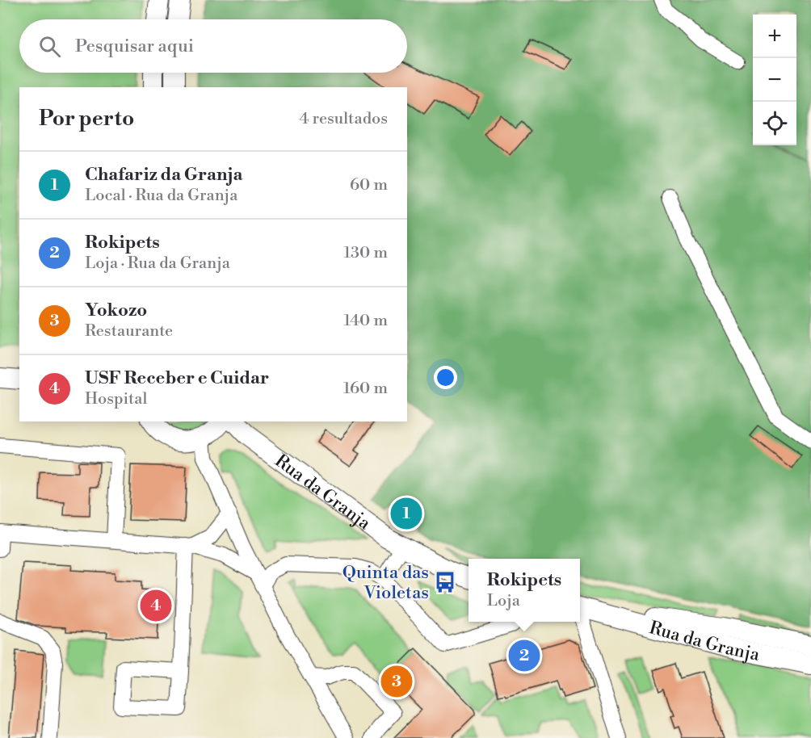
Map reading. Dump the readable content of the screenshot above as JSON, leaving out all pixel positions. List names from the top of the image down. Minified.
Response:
{"streets":{"main road":["Rua da Granja"]},"places":{"bus stop":["Quinta das Violetas"]},"page":{"map_buttons":["+","−"],"search":"Pesquisar aqui","heading":["Por perto","4 resultados"],"list":[{"mark":"1","name":"Chafariz da Granja","note":"Local · Rua da Granja","value":"60 m"},{"mark":"2","name":"Rokipets","note":"Loja · Rua da Granja","value":"130 m"},{"mark":"3","name":"Yokozo","note":"Restaurante","value":"140 m"},{"mark":"4","name":"USF Receber e Cuidar","note":"Hospital","value":"160 m"}],"pins":["1","4","2","3"],"popup":["Rokipets","Loja"]}}
